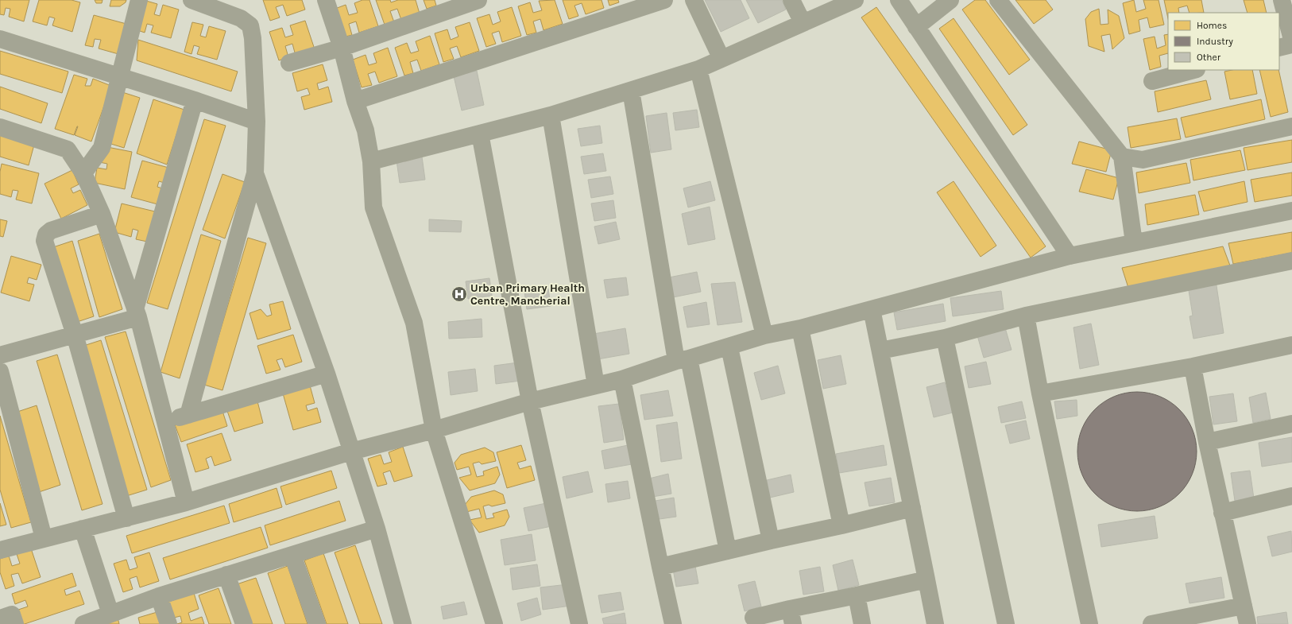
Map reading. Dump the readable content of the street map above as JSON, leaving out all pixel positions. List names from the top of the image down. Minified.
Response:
{"places":{"hospital":["Urban Primary Health Centre, Mancherial"]},"legend":["Homes","Industry","Other"]}
